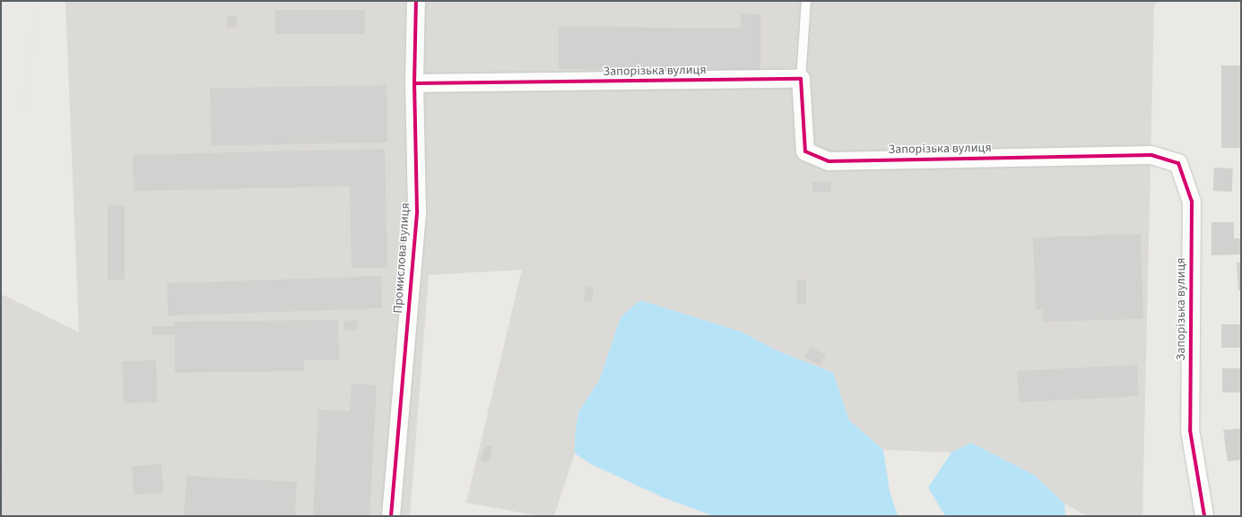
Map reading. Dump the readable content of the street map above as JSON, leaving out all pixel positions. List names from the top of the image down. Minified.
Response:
{"streets":{"street":["Запорізька вулиця","Промислова вулиця"]},"crossings":[["Запорізька вулиця","Промислова вулиця"]]}
